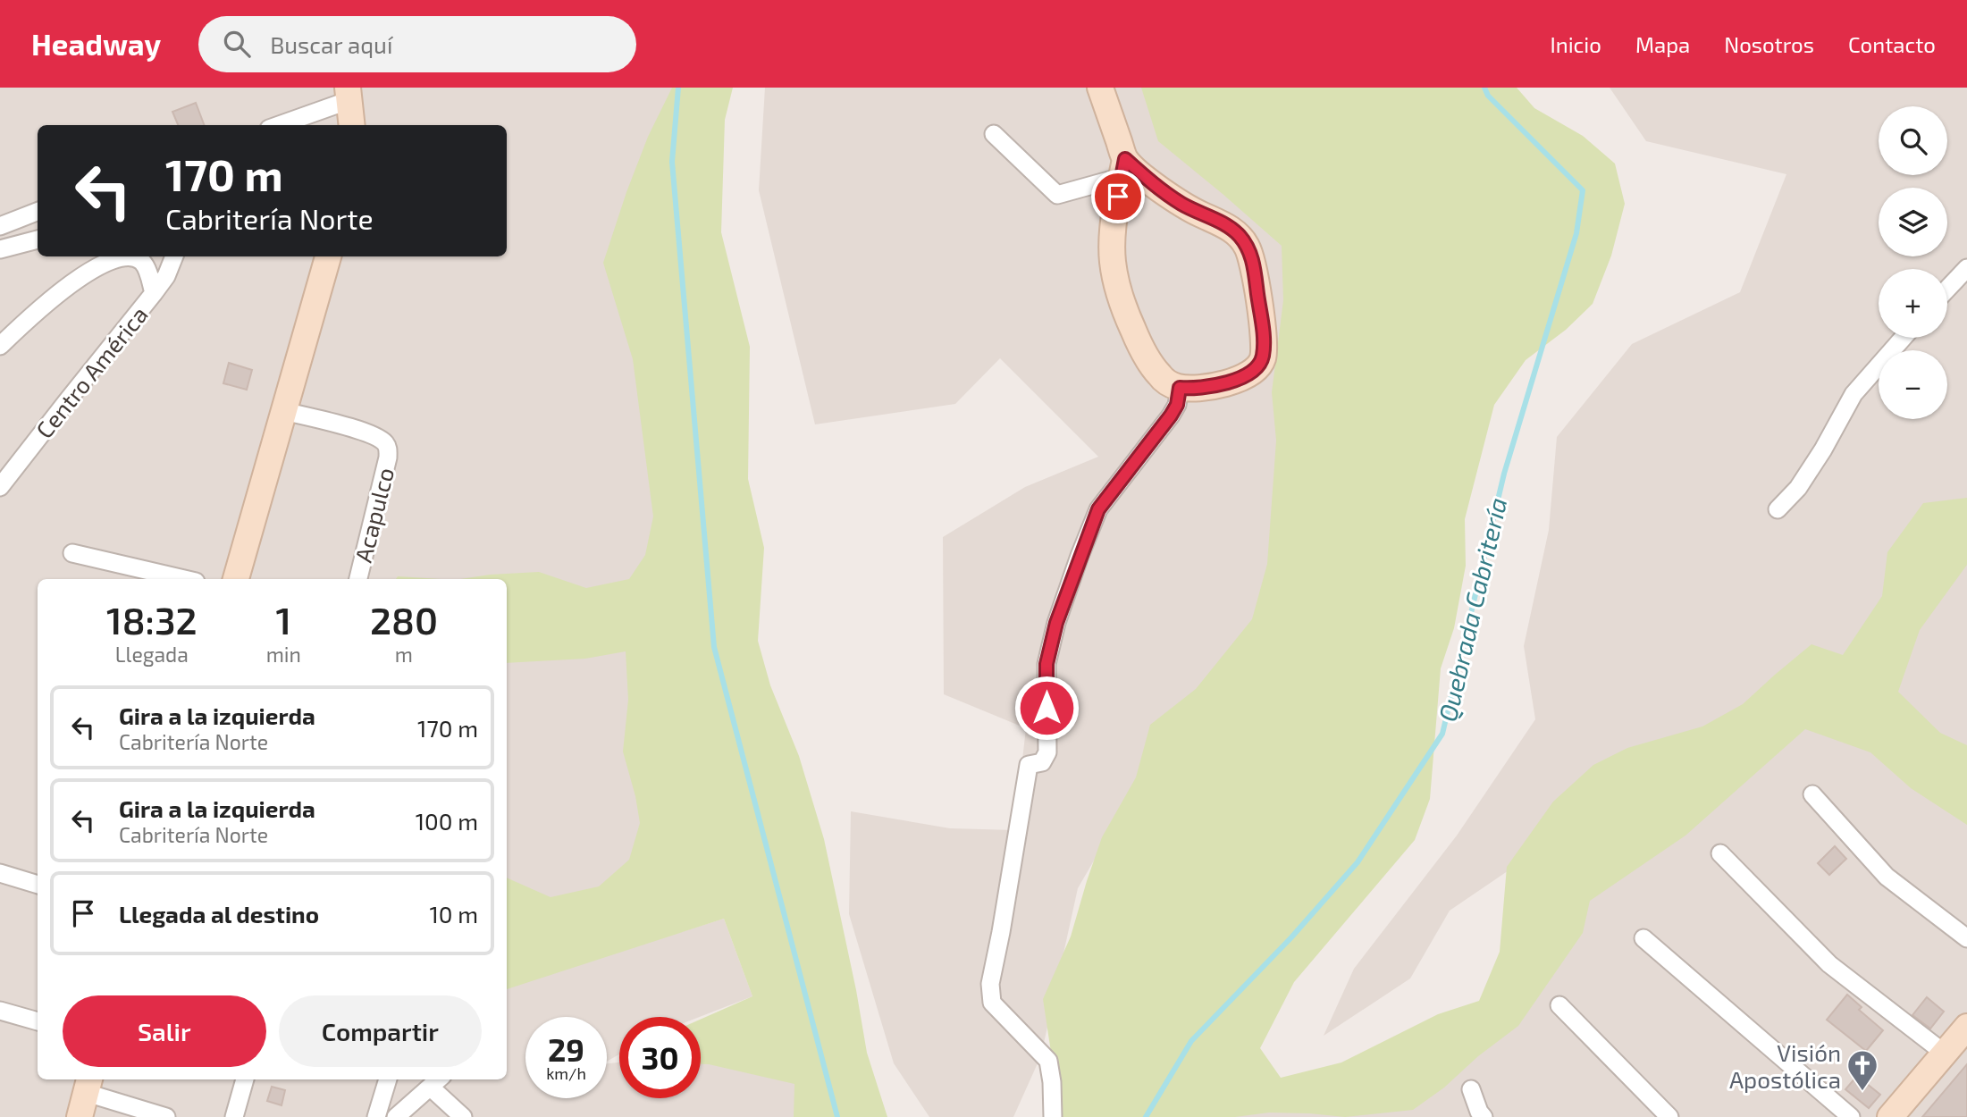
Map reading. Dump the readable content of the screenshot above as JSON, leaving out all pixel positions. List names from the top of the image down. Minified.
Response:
{"streets":{"street":["Centro América","Acapulco"]},"water":["Quebrada Cabritería"],"places":{"church":["Visión Apostólica"]},"page":{"header":"Headway","search":"Buscar aquí","nav":["Inicio","Mapa","Nosotros","Contacto"],"map_buttons":["+","−"],"turn":["170 m","Cabritería Norte"],"eta":["18:32","Llegada","1","min","280","m"],"list":[{"name":"Gira a la izquierda","note":"Cabritería Norte","value":"170 m"},{"name":"Gira a la izquierda","note":"Cabritería Norte","value":"100 m"},{"name":"Llegada al destino","value":"10 m"}],"buttons":["Salir","Compartir"],"speed":"29 km/h","limit":"30"}}
